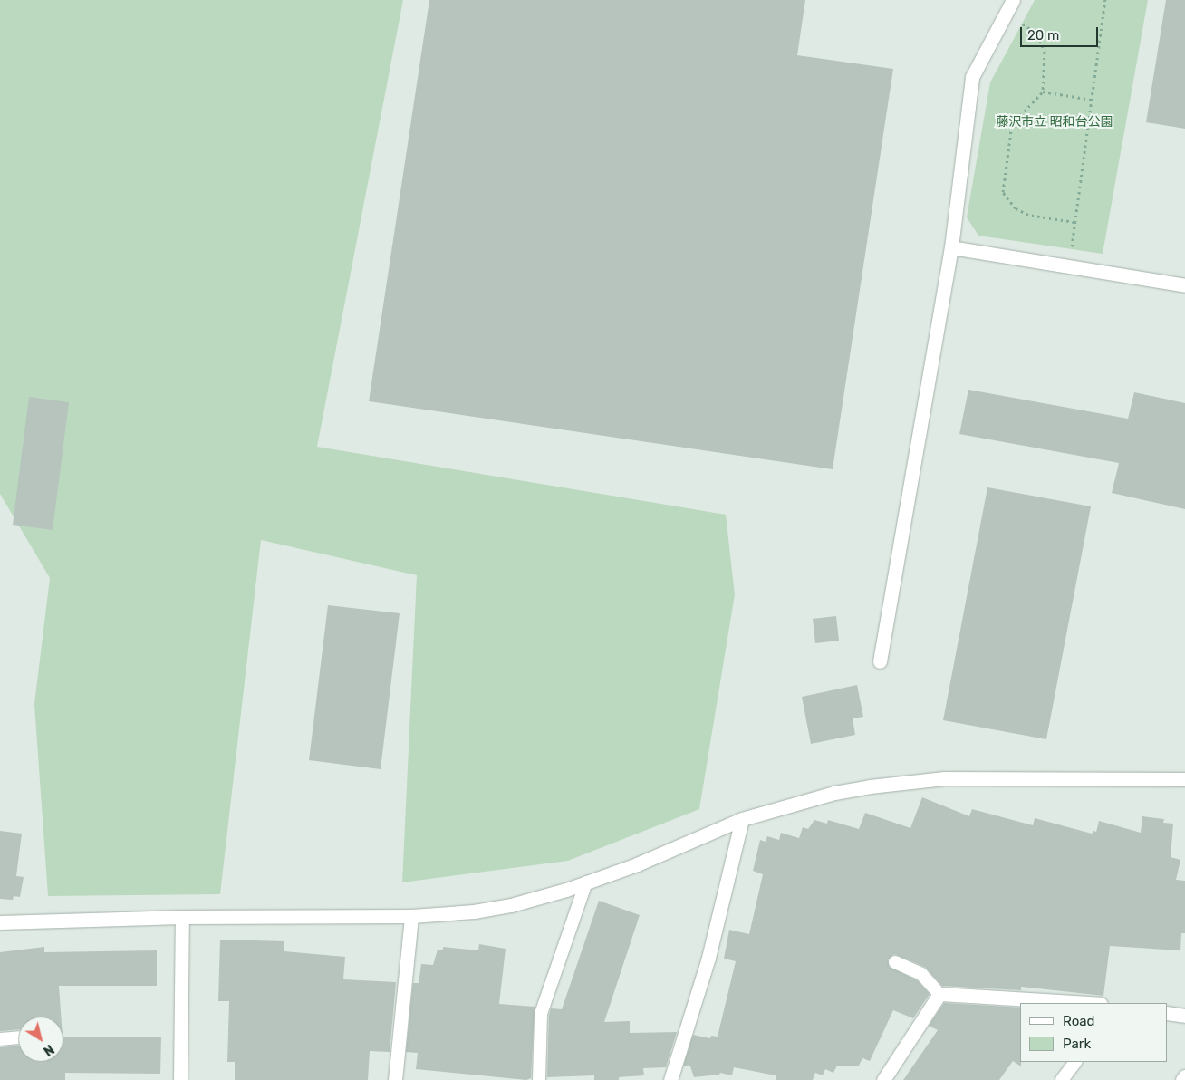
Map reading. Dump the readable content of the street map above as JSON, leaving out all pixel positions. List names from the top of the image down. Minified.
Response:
{"parks":["藤沢市立 昭和台公園"],"legend":["Road","Park"],"scale_bar":"20 m","north":"bottom right"}
